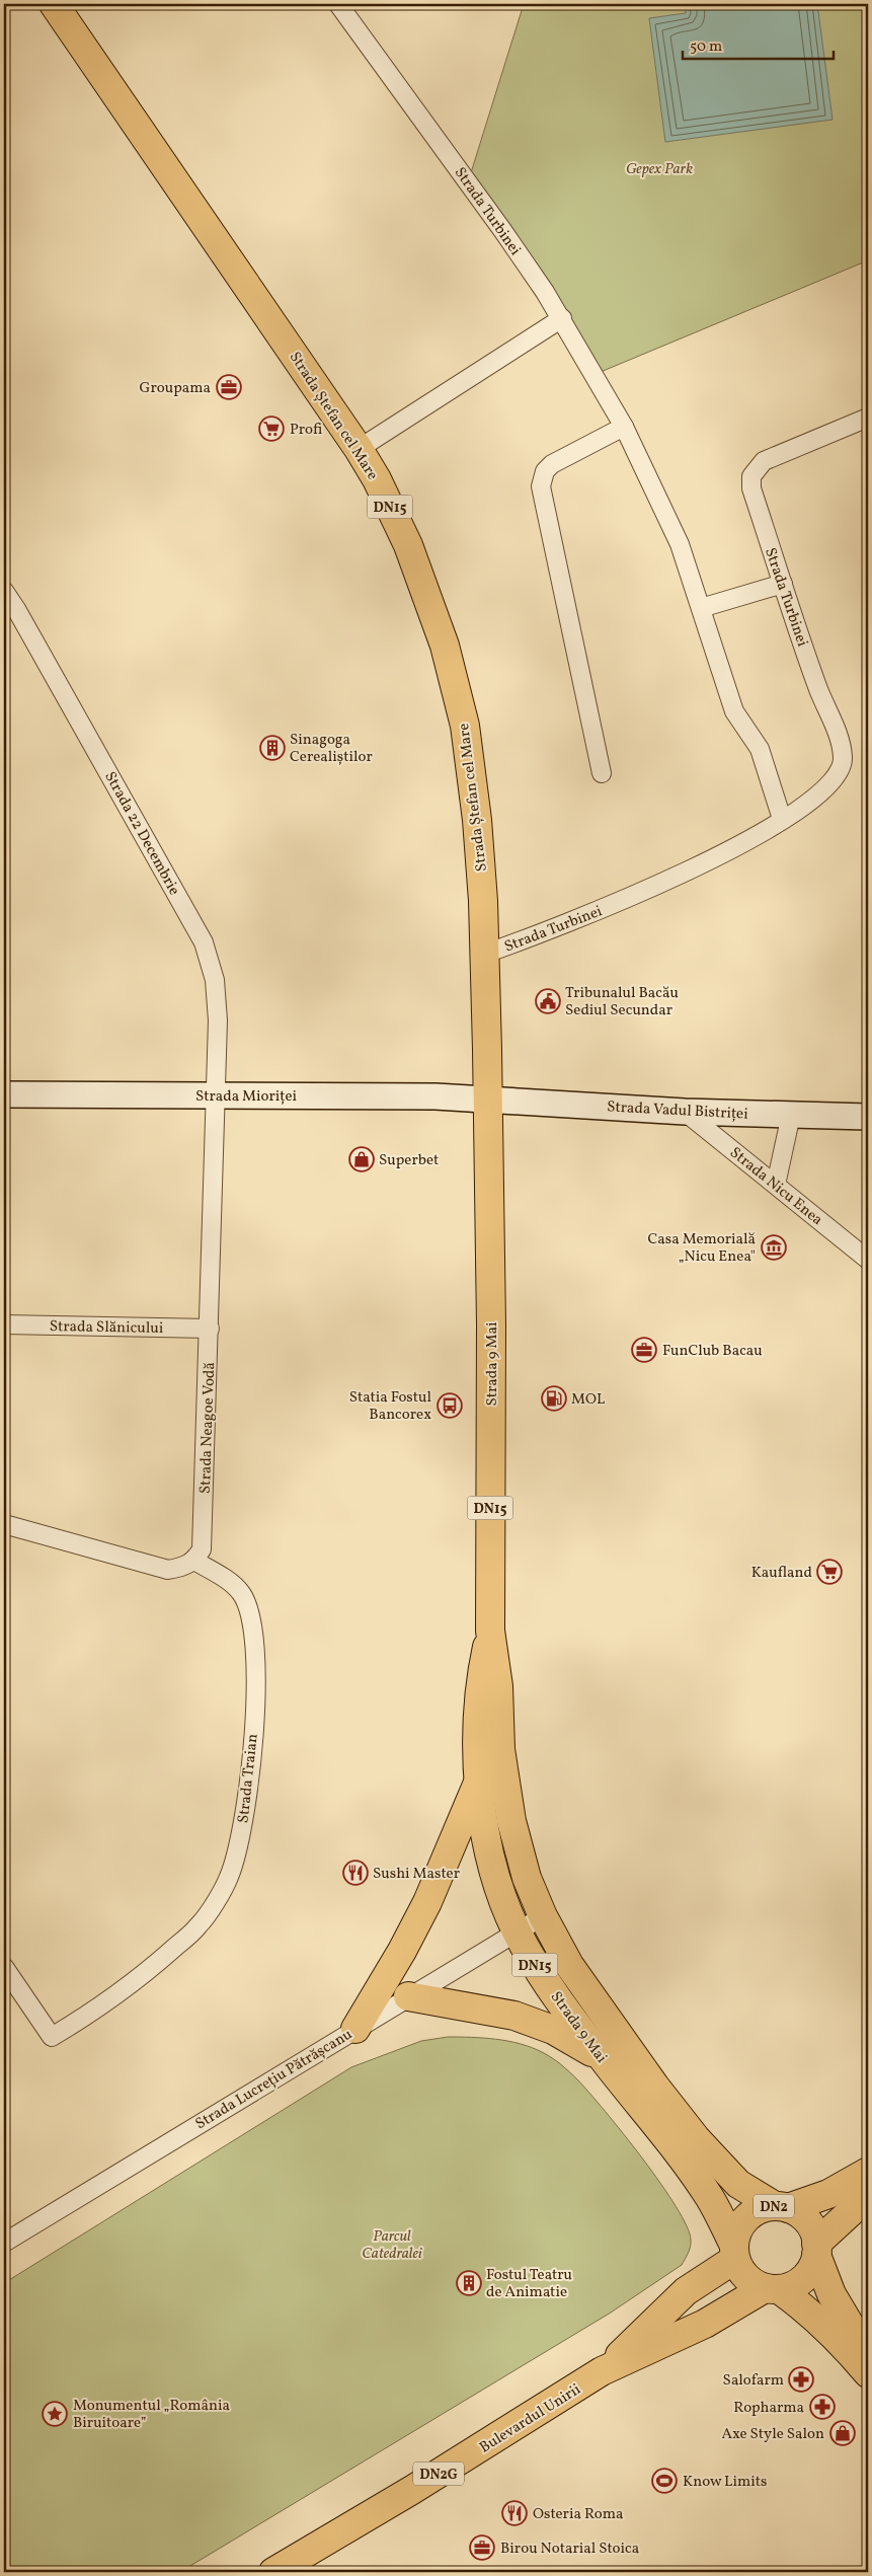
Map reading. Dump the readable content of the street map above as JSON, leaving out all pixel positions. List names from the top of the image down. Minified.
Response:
{"streets":{"main road":["Strada Ștefan cel Mare","DN15","Strada Mioriței","Strada Vadul Bistriței","Strada 9 Mai","DN2","Bulevardul Unirii","DN2G"],"street":["Strada Turbinei","Strada 22 Decembrie","Strada Nicu Enea","Strada Slănicului","Strada Neagoe Vodă","Strada Traian","Strada Lucrețiu Pătrășcanu"]},"crossings":[["Strada Turbinei","Strada Ștefan cel Mare"],["Strada Ștefan cel Mare","Strada Mioriței"],["Strada Ștefan cel Mare","Strada Vadul Bistriței"],["Strada Ștefan cel Mare","Strada 9 Mai"],["Strada 22 Decembrie","Strada Mioriței"],["Strada 22 Decembrie","Strada Neagoe Vodă"],["Strada Mioriței","Strada Vadul Bistriței"],["Strada Mioriței","Strada 9 Mai"],["Strada Mioriței","Strada Neagoe Vodă"],["Strada Vadul Bistriței","Strada Nicu Enea"],["Strada Vadul Bistriței","Strada 9 Mai"],["Strada Slănicului","Strada Neagoe Vodă"],["Strada 9 Mai","Strada Lucrețiu Pătrășcanu"],["Strada 9 Mai","DN2"],["Strada 9 Mai","Bulevardul Unirii"],["Strada Neagoe Vodă","Strada Traian"],["DN2","Bulevardul Unirii"]],"parks":["Gepex Park","Parcul Catedralei"],"places":{"office":["Groupama","FunClub Bacau","Birou Notarial Stoica"],"supermarket":["Profi","Kaufland"],"building":["Sinagoga Cerealiștilor","Fostul Teatru de Animatie"],"public building":["Tribunalul Bacău Sediul Secundar"],"shop":["Superbet","Axe Style Salon"],"museum":["Casa Memorială „Nicu Enea\""],"fuel station":["MOL"],"bus stop":["Statia Fostul Bancorex"],"restaurant":["Sushi Master","Osteria Roma"],"pharmacy":["Salofarm","Ropharma"],"place":["Monumentul „România Biruitoare”"],"sports":["Know Limits"]},"scale_bar":"50 m"}
